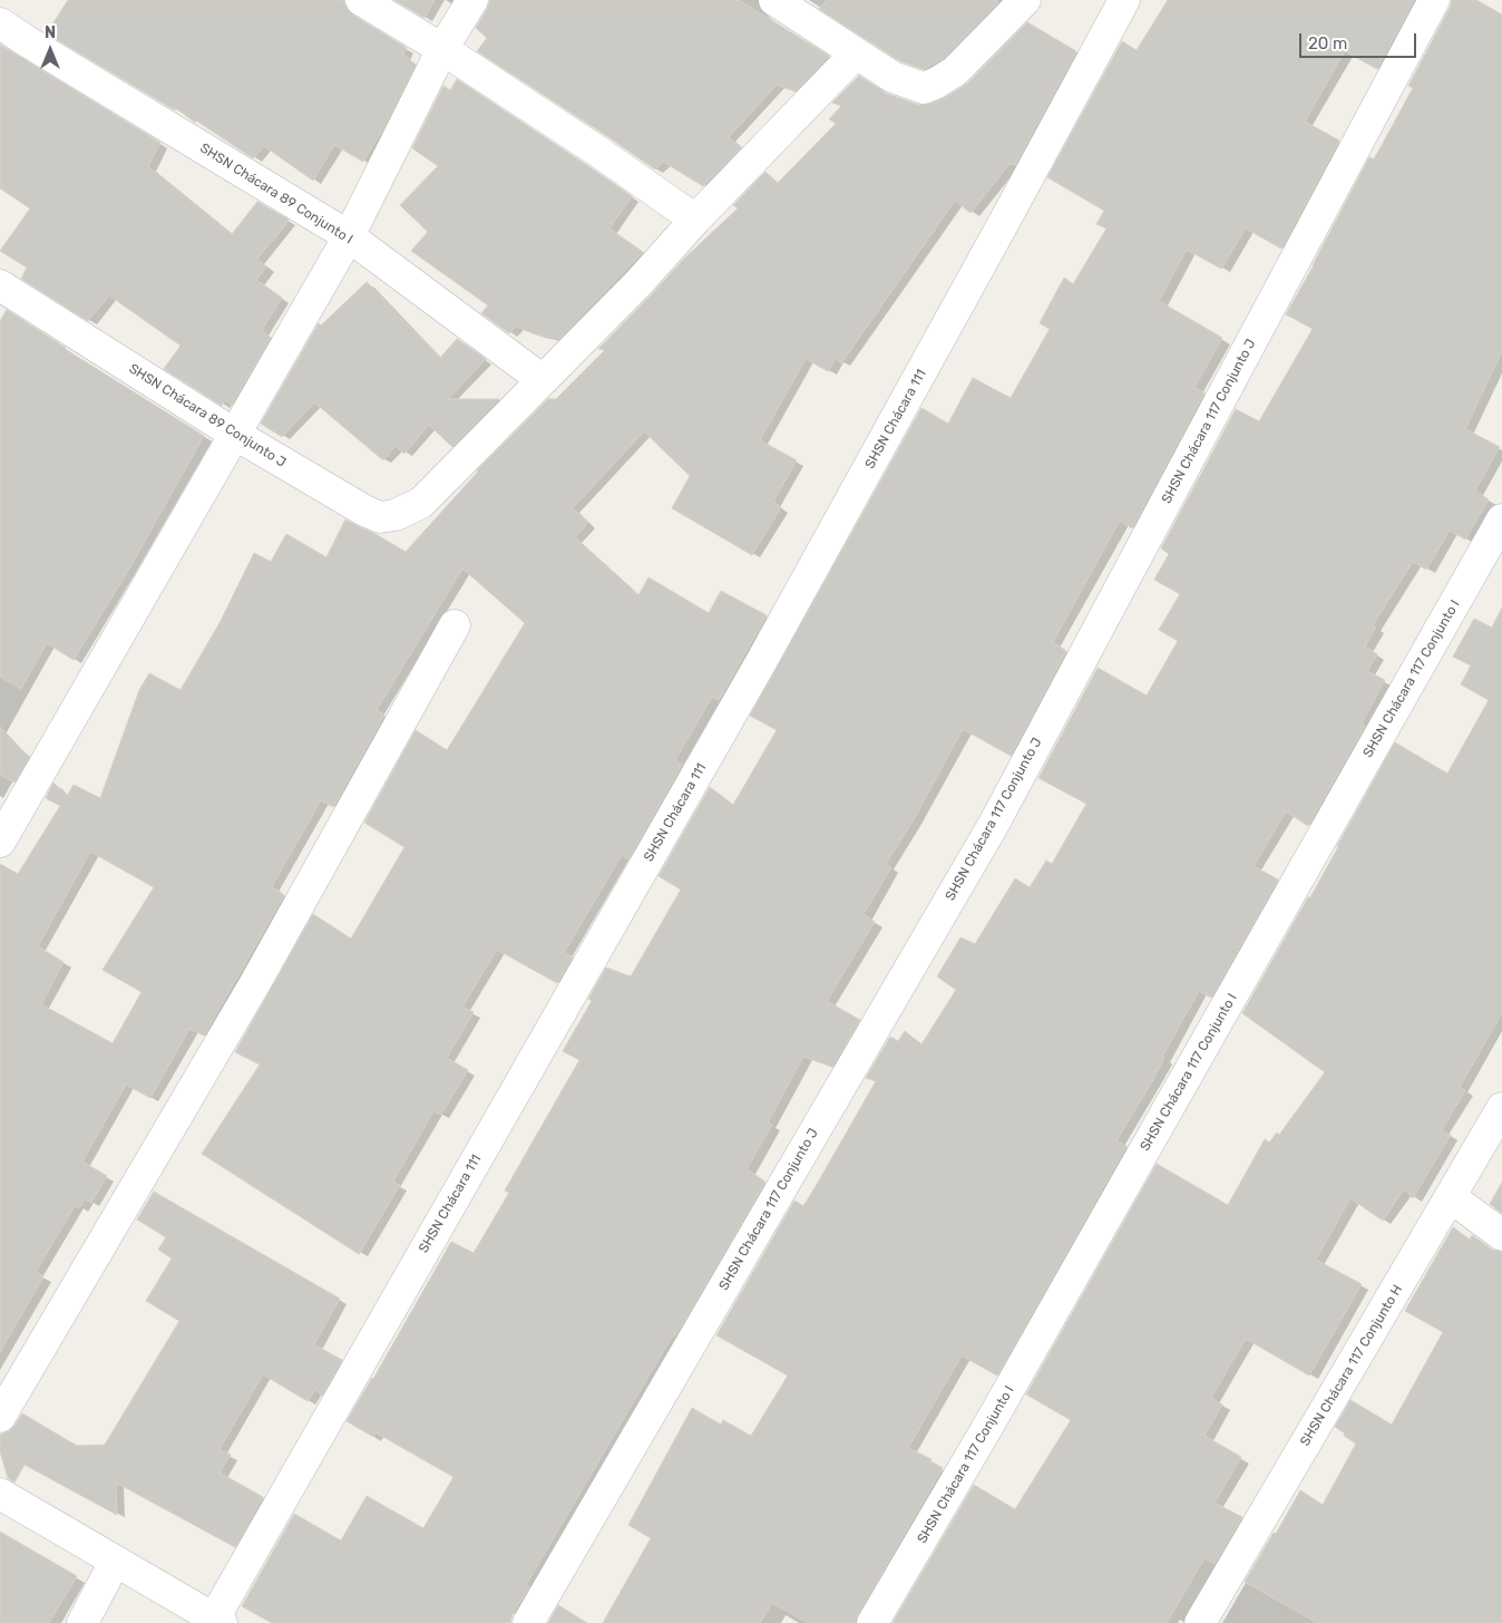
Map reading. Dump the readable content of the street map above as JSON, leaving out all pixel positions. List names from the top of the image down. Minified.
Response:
{"streets":{"street":["SHSN Chácara 89 Conjunto I","SHSN Chácara 89 Conjunto J","SHSN Chácara 111","SHSN Chácara 117 Conjunto J","SHSN Chácara 117 Conjunto I","SHSN Chácara 117 Conjunto H"]},"crossings":[["SHSN Chácara 89 Conjunto I","SHSN Chácara 89 Conjunto J"]],"scale_bar":"20 m","north":"top"}
